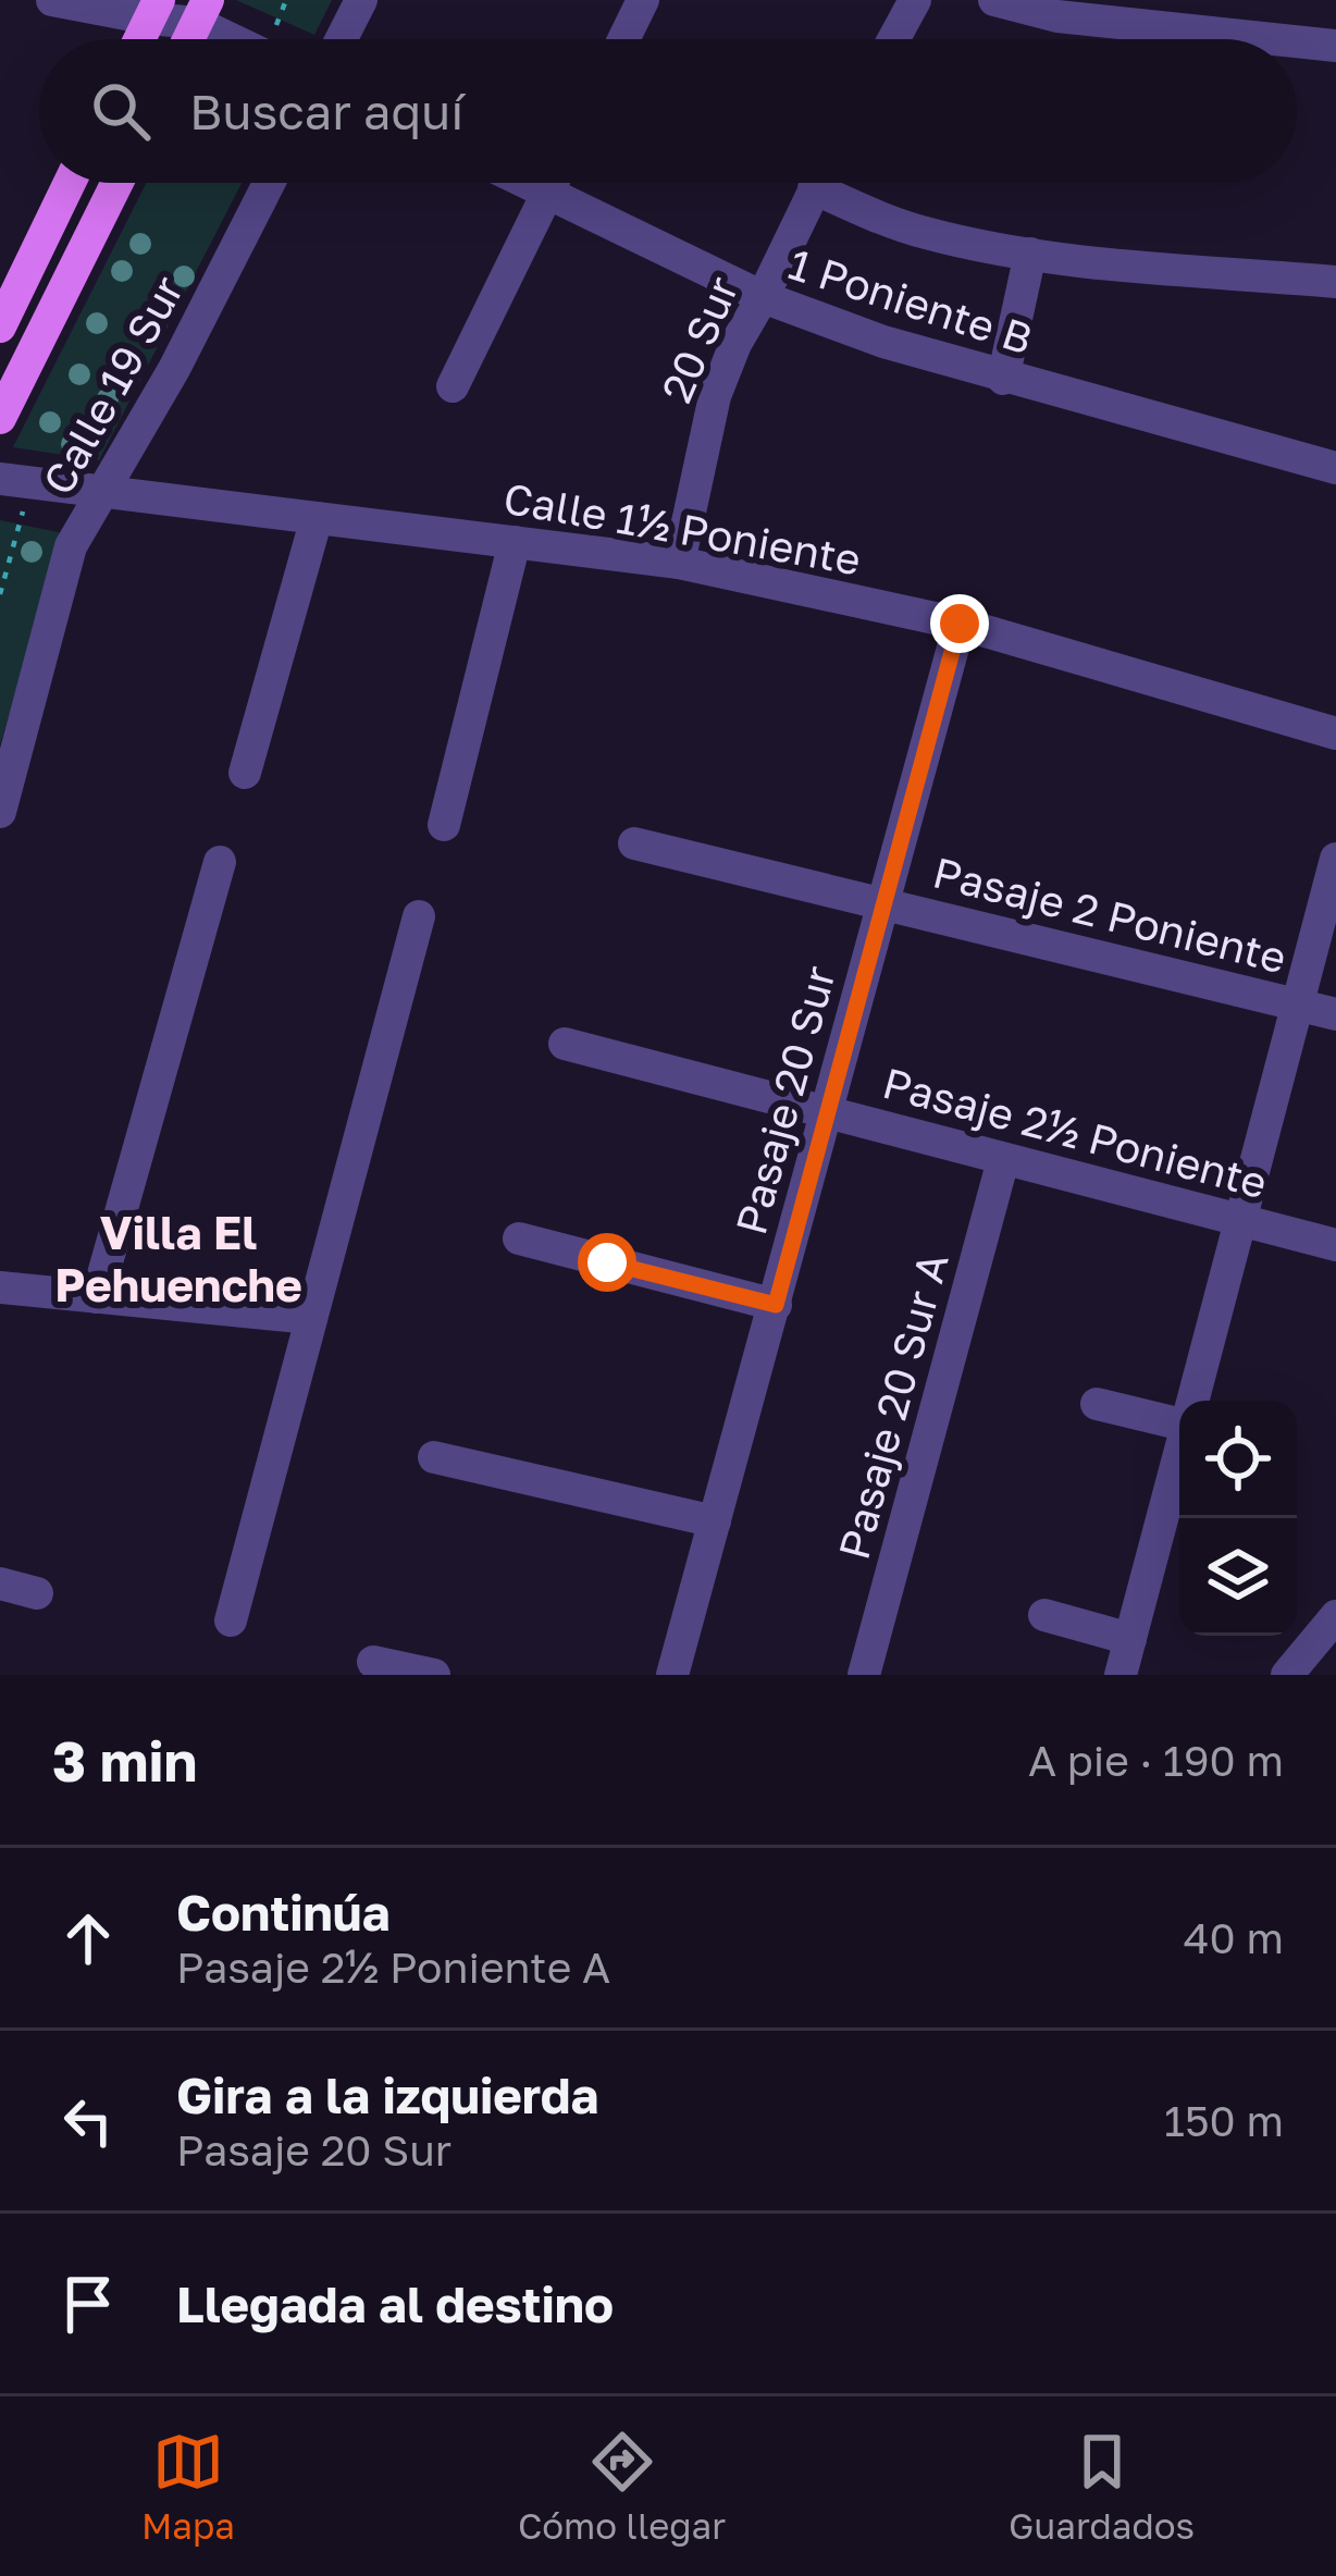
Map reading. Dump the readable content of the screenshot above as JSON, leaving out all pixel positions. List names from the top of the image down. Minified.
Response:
{"streets":{"street":["1 Poniente B","20 Sur","Calle 19 Sur","Calle 1½ Poniente","Pasaje 2 Poniente","Pasaje 20 Sur","Pasaje 2½ Poniente","Pasaje 20 Sur A"]},"crossings":[["1 Poniente B","20 Sur"],["20 Sur","Calle 1½ Poniente"],["Calle 19 Sur","Calle 1½ Poniente"],["Calle 1½ Poniente","Pasaje 20 Sur"],["Pasaje 2 Poniente","Pasaje 20 Sur"],["Pasaje 20 Sur","Pasaje 2½ Poniente"],["Pasaje 2½ Poniente","Pasaje 20 Sur A"]],"districts":["Villa El Pehuenche"],"page":{"search":"Buscar aquí","heading":["3 min","A pie · 190 m"],"list":[["Continúa","Pasaje 2½ Poniente A","40 m"],["Gira a la izquierda","Pasaje 20 Sur","150 m"],"Llegada al destino"],"nav":["Mapa","Cómo llegar","Guardados"]}}
